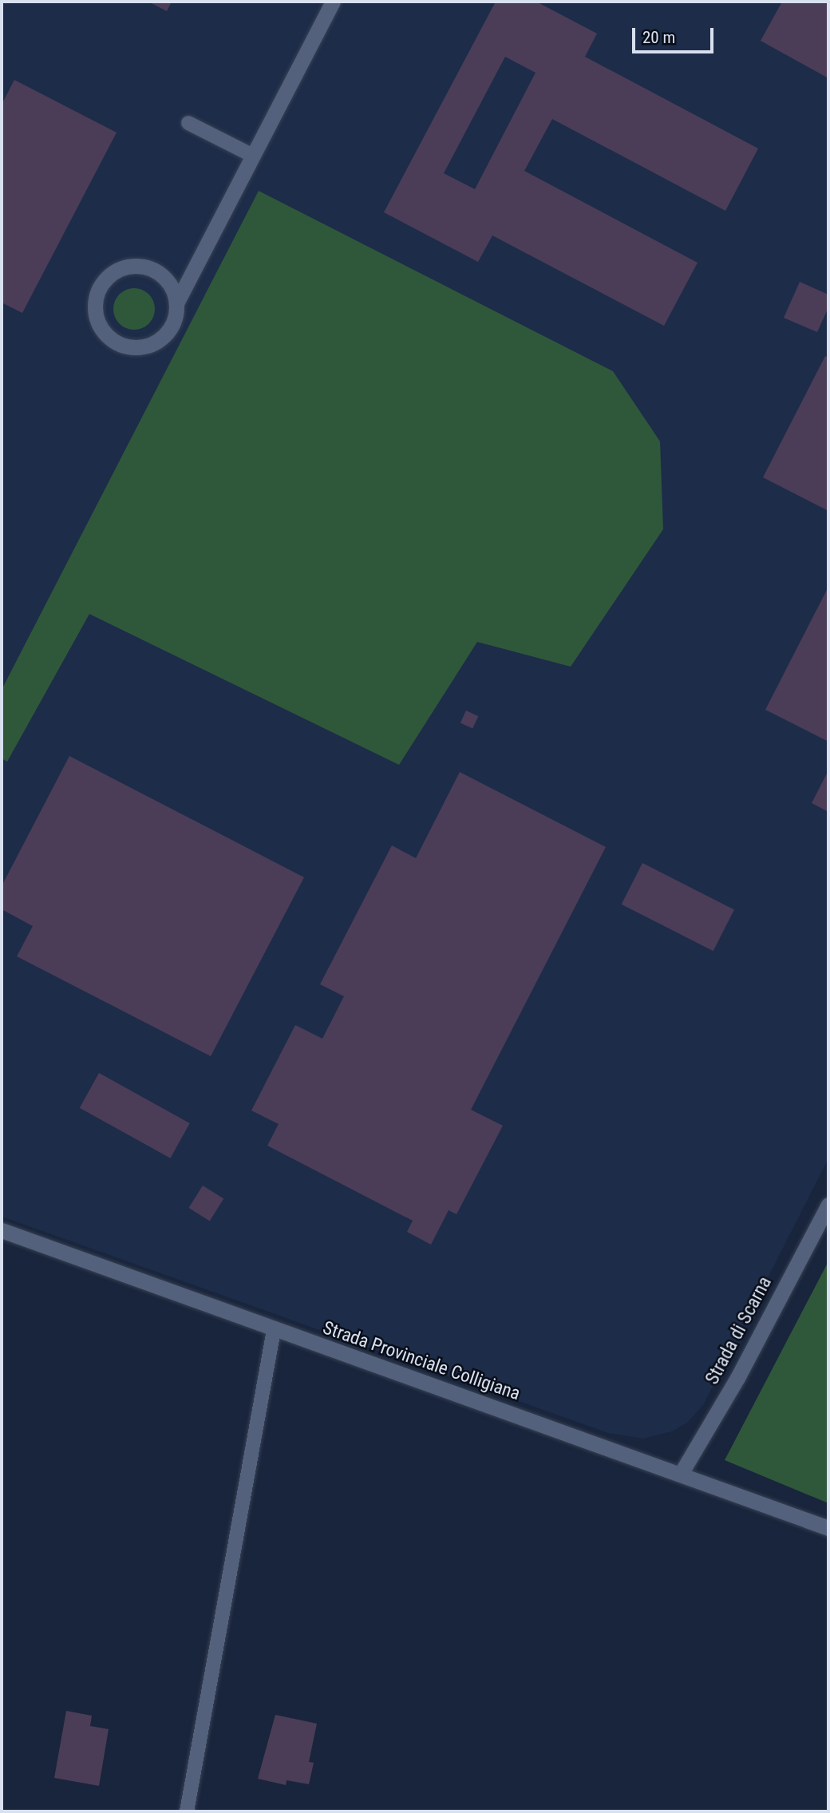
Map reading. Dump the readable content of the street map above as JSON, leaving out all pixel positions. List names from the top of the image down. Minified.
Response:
{"streets":{"street":["Strada di Scarna","Strada Provinciale Colligiana"]},"crossings":[["Strada di Scarna","Strada Provinciale Colligiana"]],"scale_bar":"20 m"}
